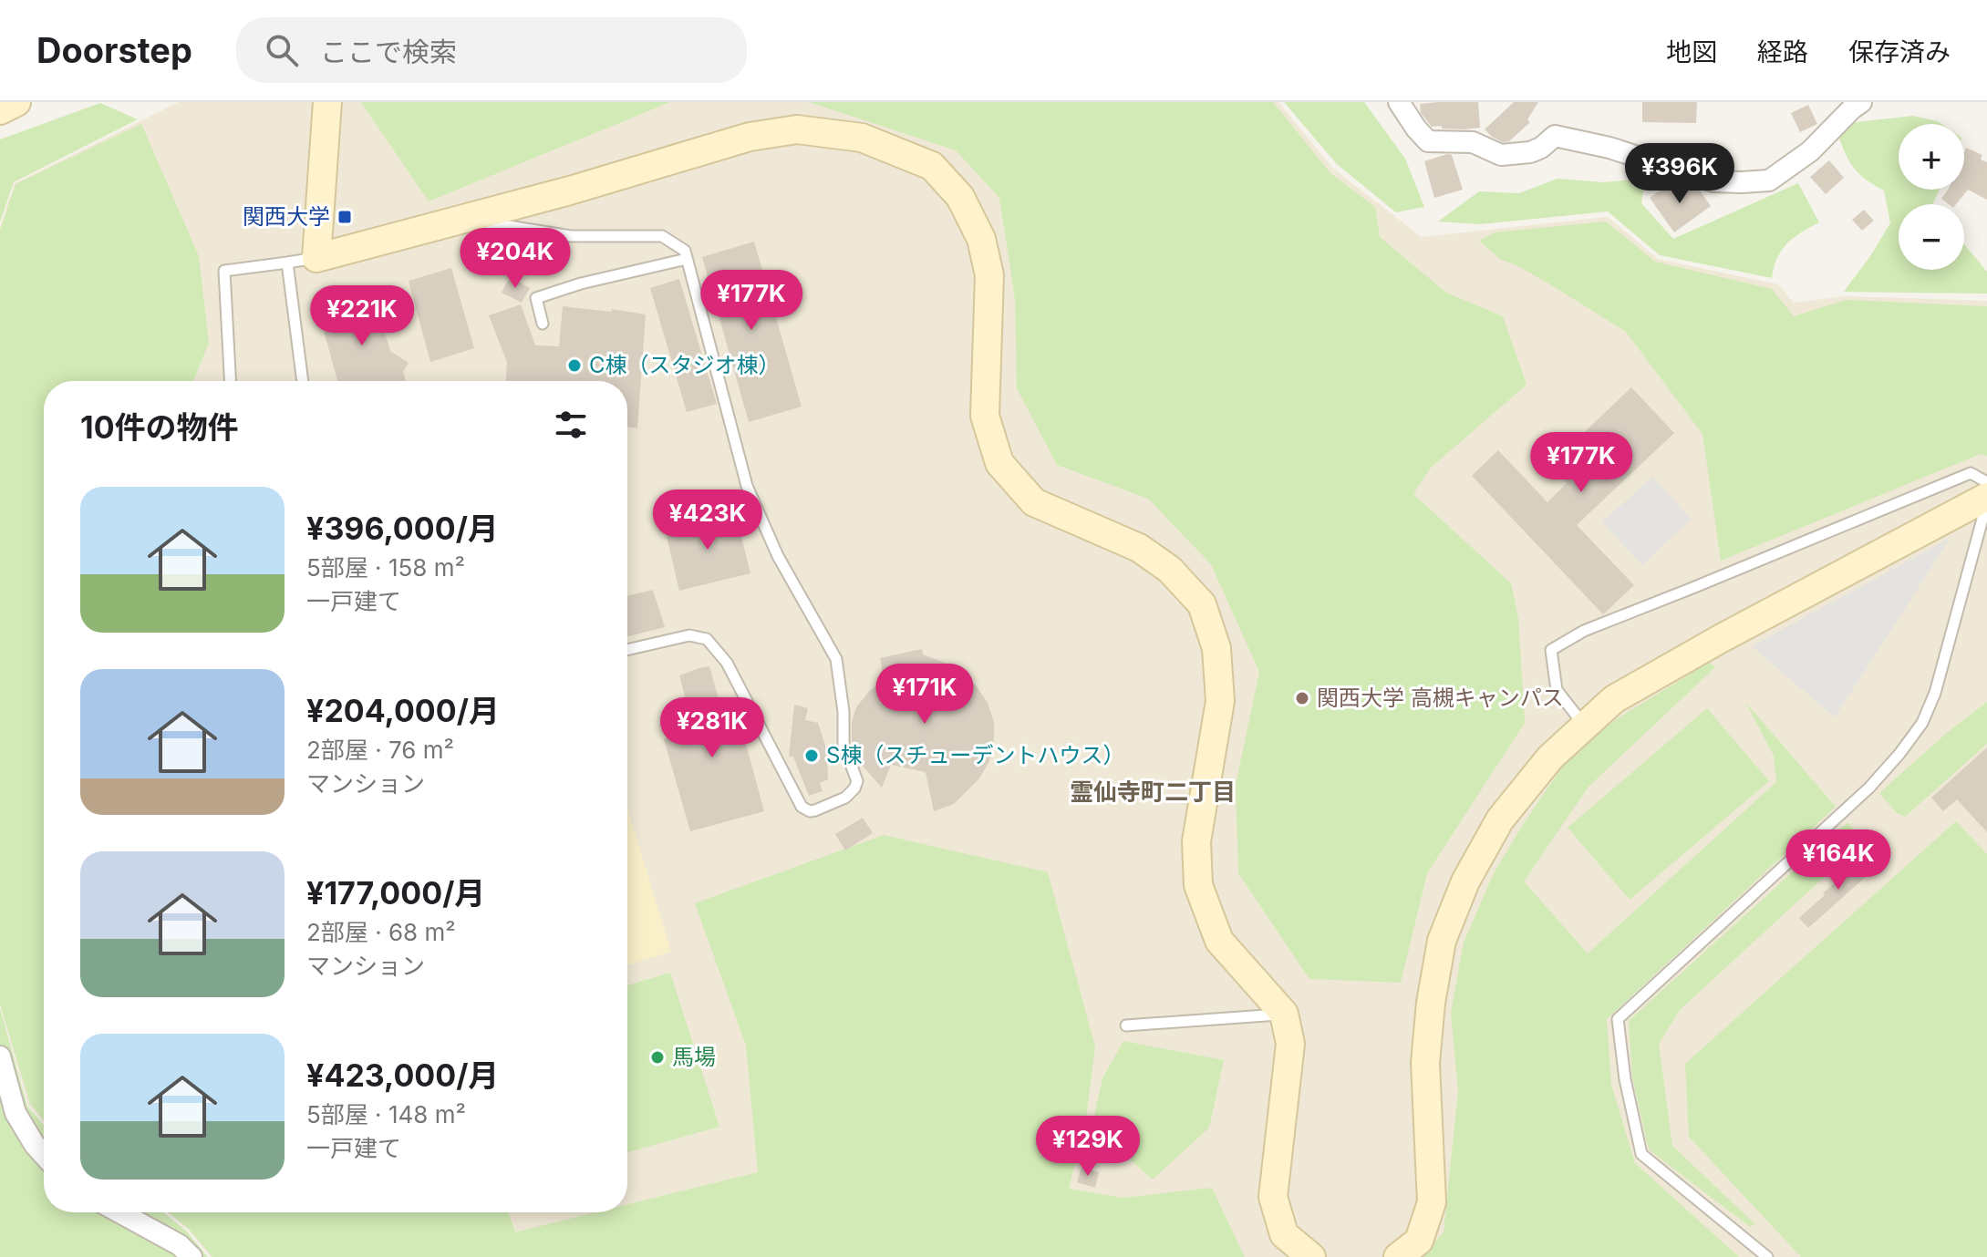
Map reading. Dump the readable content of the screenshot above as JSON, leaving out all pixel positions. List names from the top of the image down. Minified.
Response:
{"districts":["霊仙寺町二丁目"],"places":{"transit":["関西大学"],"other":["C棟（スタジオ棟）","関西大学 高槻キャンパス","S棟（スチューデントハウス）","馬場"]},"page":{"header":"Doorstep","search":"ここで検索","nav":["地図","経路","保存済み"],"map_buttons":["+","−"],"price":["¥396K","¥204K","¥177K","¥221K","¥177K","¥423K","¥171K","¥281K","¥164K","¥129K"],"heading":"10件の物件","list":[{"name":"¥396,000/月","note":"5部屋 · 158 m² · 一戸建て"},{"name":"¥204,000/月","note":"2部屋 · 76 m² · マンション"},{"name":"¥177,000/月","note":"2部屋 · 68 m² · マンション"},{"name":"¥423,000/月","note":"5部屋 · 148 m² · 一戸建て"}]}}
